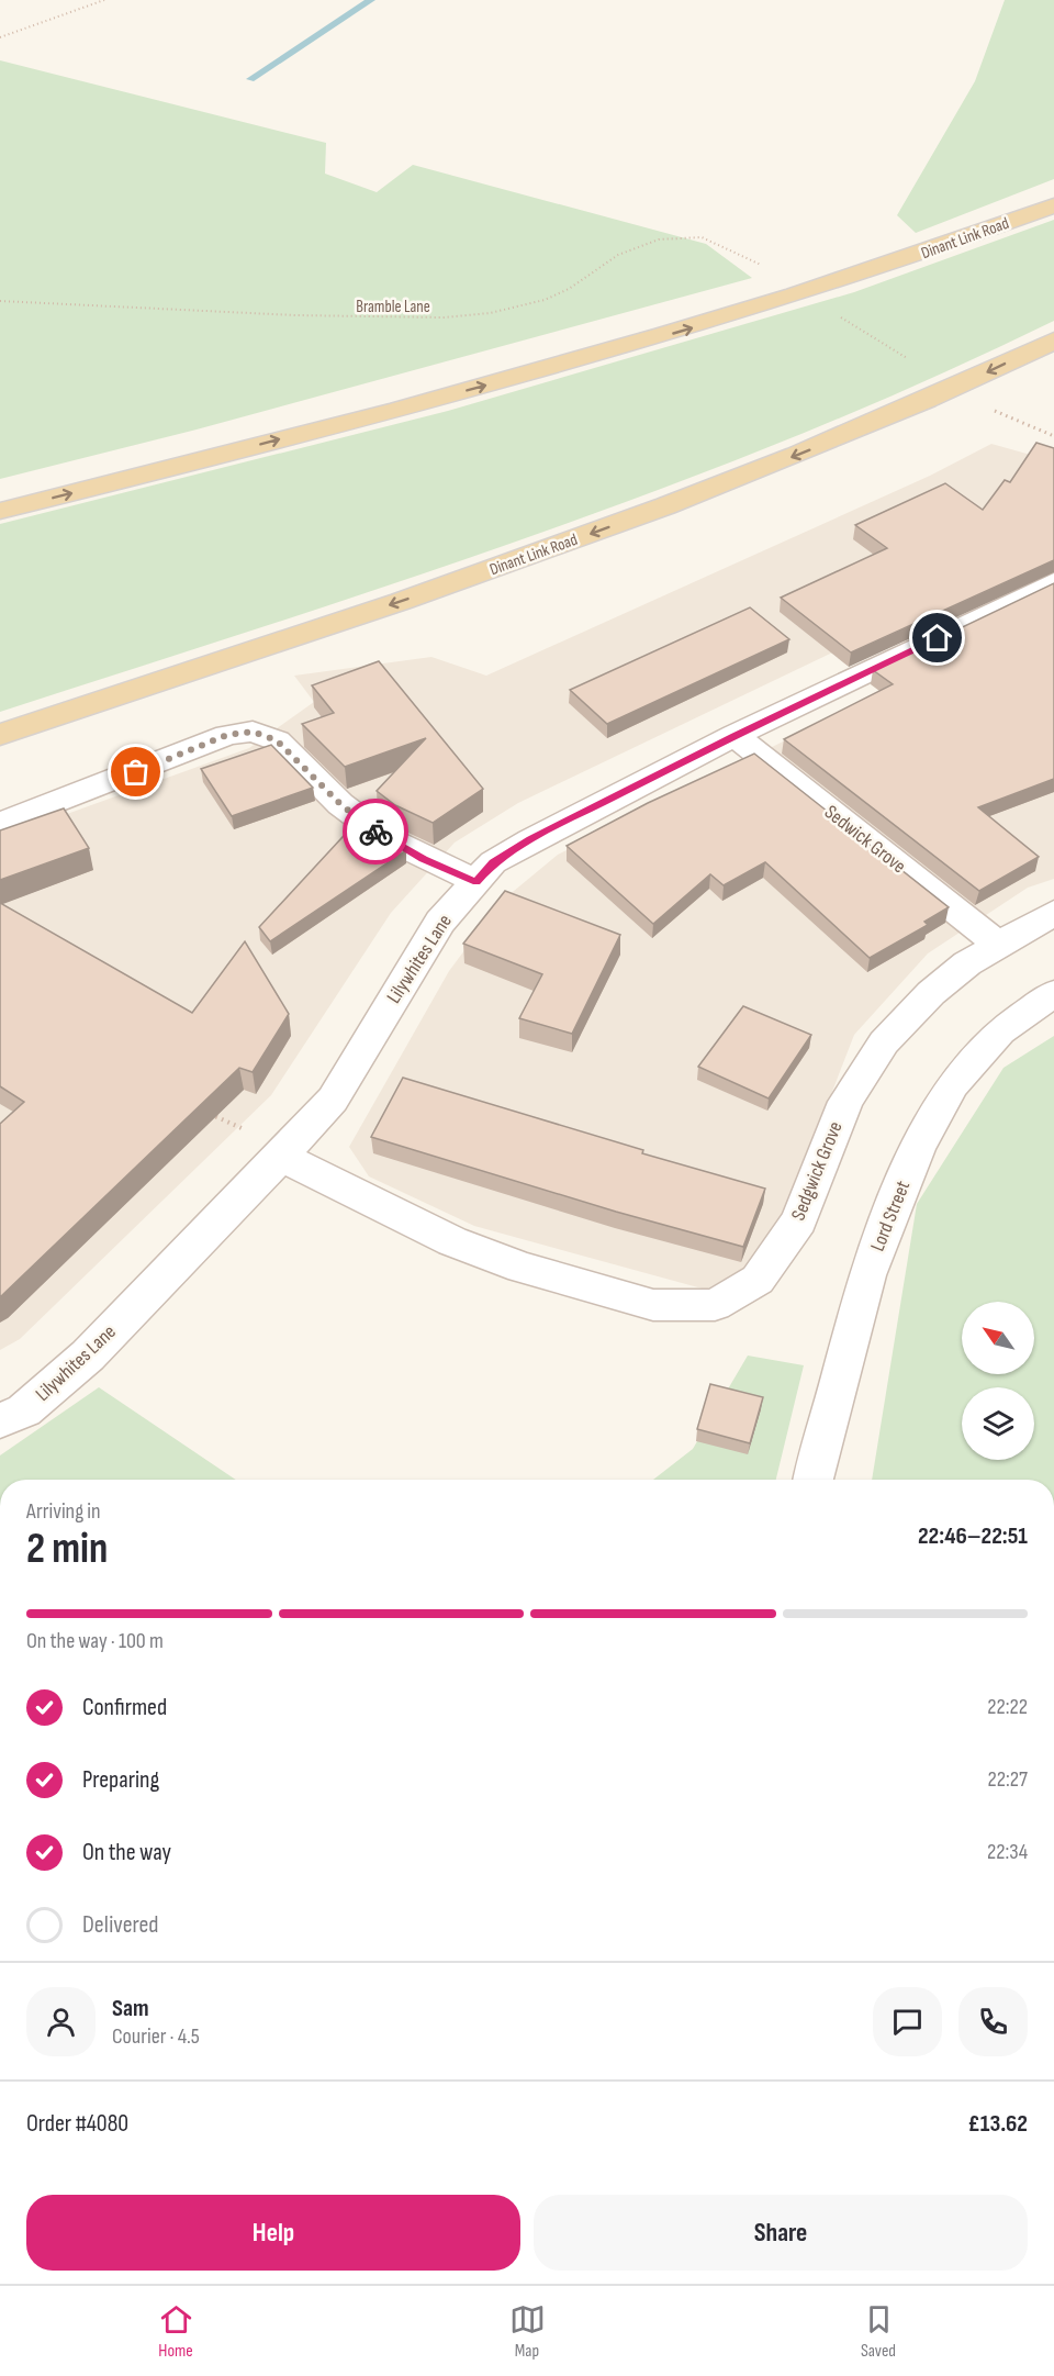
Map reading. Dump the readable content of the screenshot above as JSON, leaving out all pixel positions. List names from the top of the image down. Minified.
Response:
{"streets":{"main road":["Dinant Link Road"],"street":["Sedwick Grove","Lilywhites Lane","Sedgwick Grove","Lord Street"],"path":["Bramble Lane"]},"crossings":[["Sedwick Grove","Lilywhites Lane"],["Sedwick Grove","Sedgwick Grove"],["Lilywhites Lane","Sedgwick Grove"]],"north":"top left","page":{"heading":["2 min","Arriving in","22:46–22:51"],"panel":["Sam","Courier · 4.5","Order #4080","£13.62"],"bar":"On the way · 100 m","list":[["Confirmed","22:22"],["Preparing","22:27"],["On the way","22:34"],"Delivered"],"buttons":["Help","Share"],"tabs":["Home","Map","Saved"]}}
